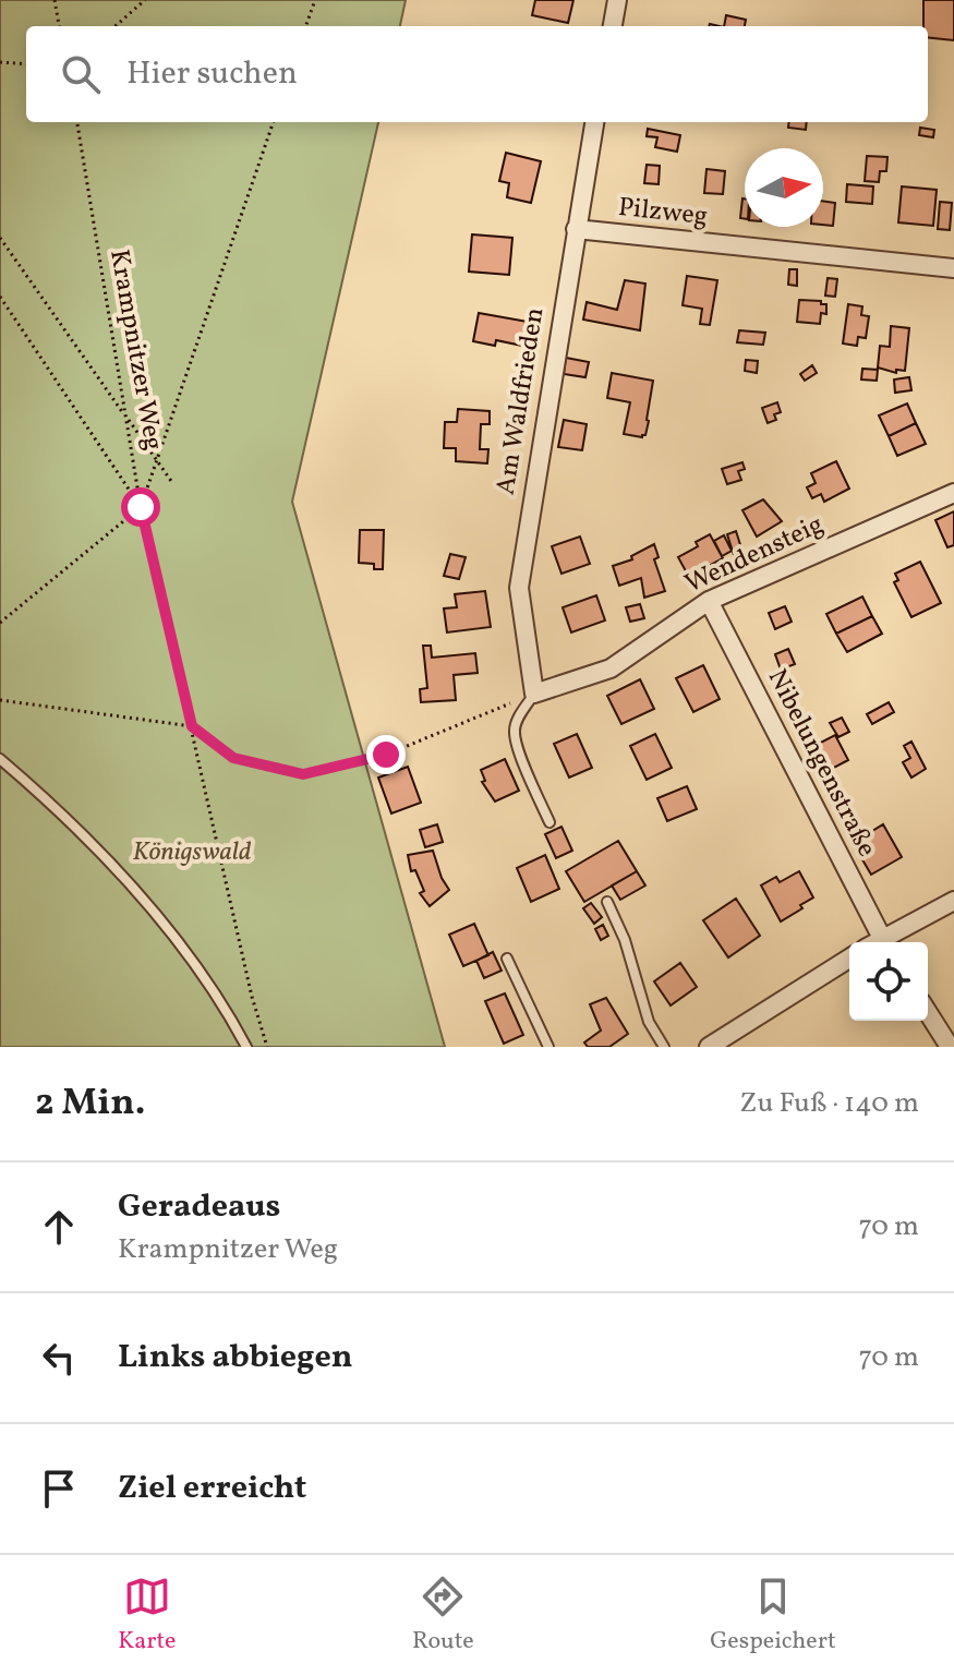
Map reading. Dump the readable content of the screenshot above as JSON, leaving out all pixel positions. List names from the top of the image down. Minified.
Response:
{"streets":{"street":["Pilzweg","Am Waldfrieden","Wendensteig","Nibelungenstraße"],"path":["Krampnitzer Weg"]},"crossings":[["Pilzweg","Am Waldfrieden"],["Am Waldfrieden","Wendensteig"],["Wendensteig","Nibelungenstraße"]],"parks":["Königswald"],"north":"right","page":{"search":"Hier suchen","heading":["2 Min.","Zu Fuß · 140 m"],"list":[["Geradeaus","Krampnitzer Weg","70 m"],["Links abbiegen","70 m"],"Ziel erreicht"],"nav":["Karte","Route","Gespeichert"]}}
